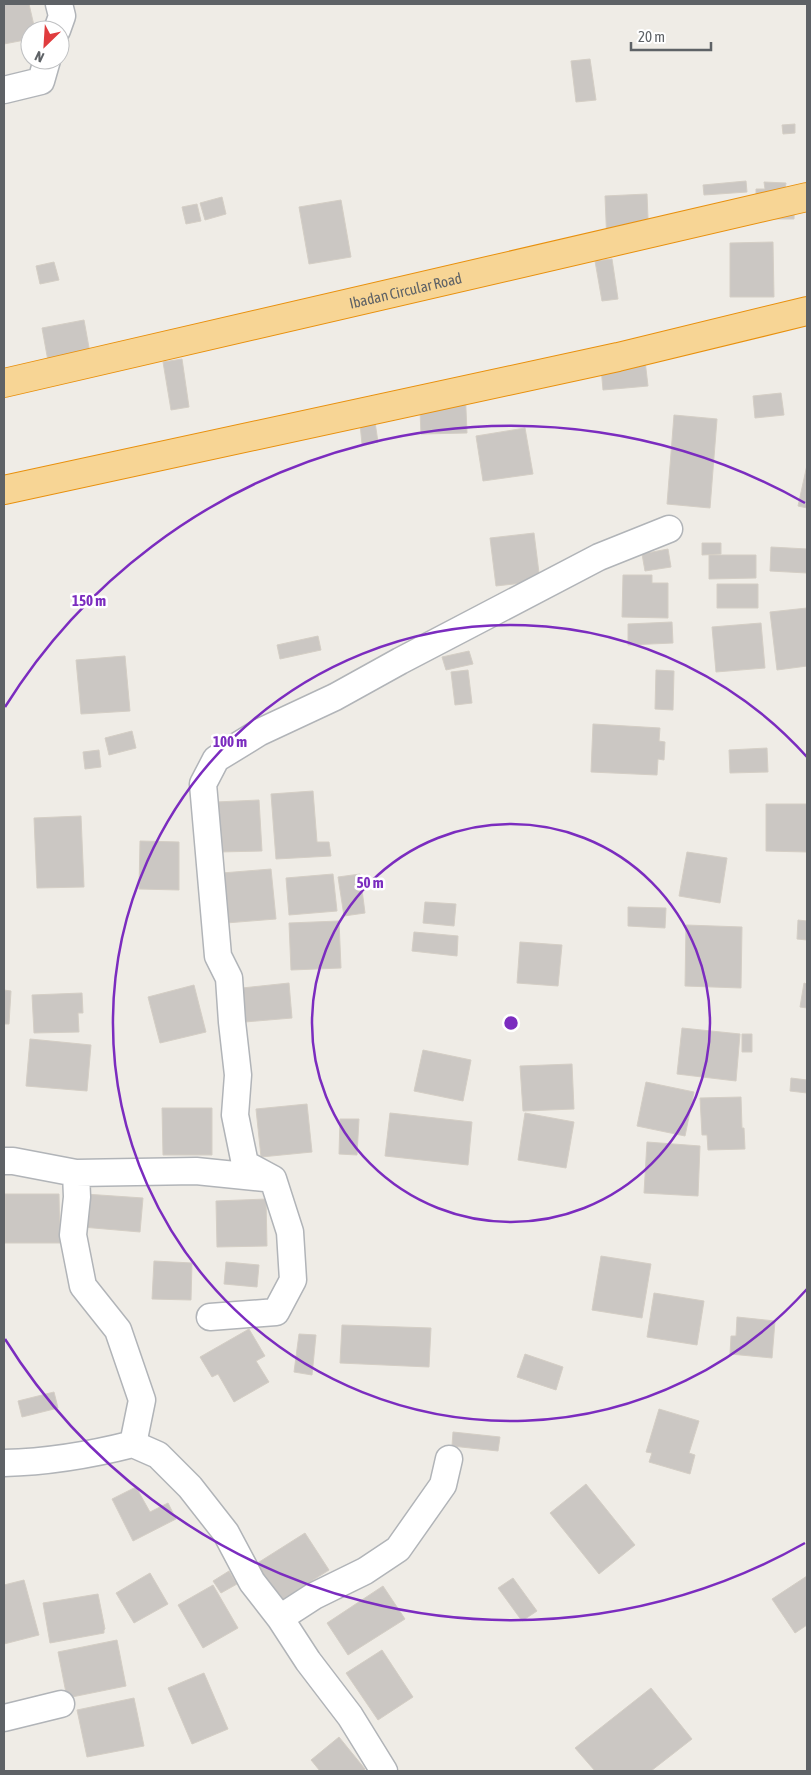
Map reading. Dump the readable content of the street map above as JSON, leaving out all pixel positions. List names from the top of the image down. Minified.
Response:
{"streets":{"highway":["Ibadan Circular Road"]},"scale_bar":"20 m","north":"bottom left","rings":["150 m","100 m","50 m"]}
